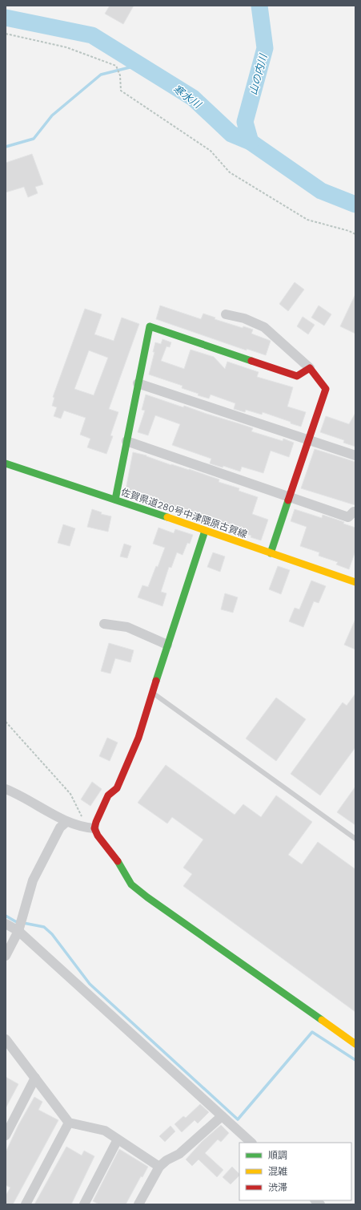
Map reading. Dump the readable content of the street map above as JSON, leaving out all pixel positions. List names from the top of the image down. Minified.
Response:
{"streets":{"street":["佐賀県道280号中津隈原古賀線"]},"water":["山の内川","寒水川"],"legend":["順調","混雑","渋滞"]}
